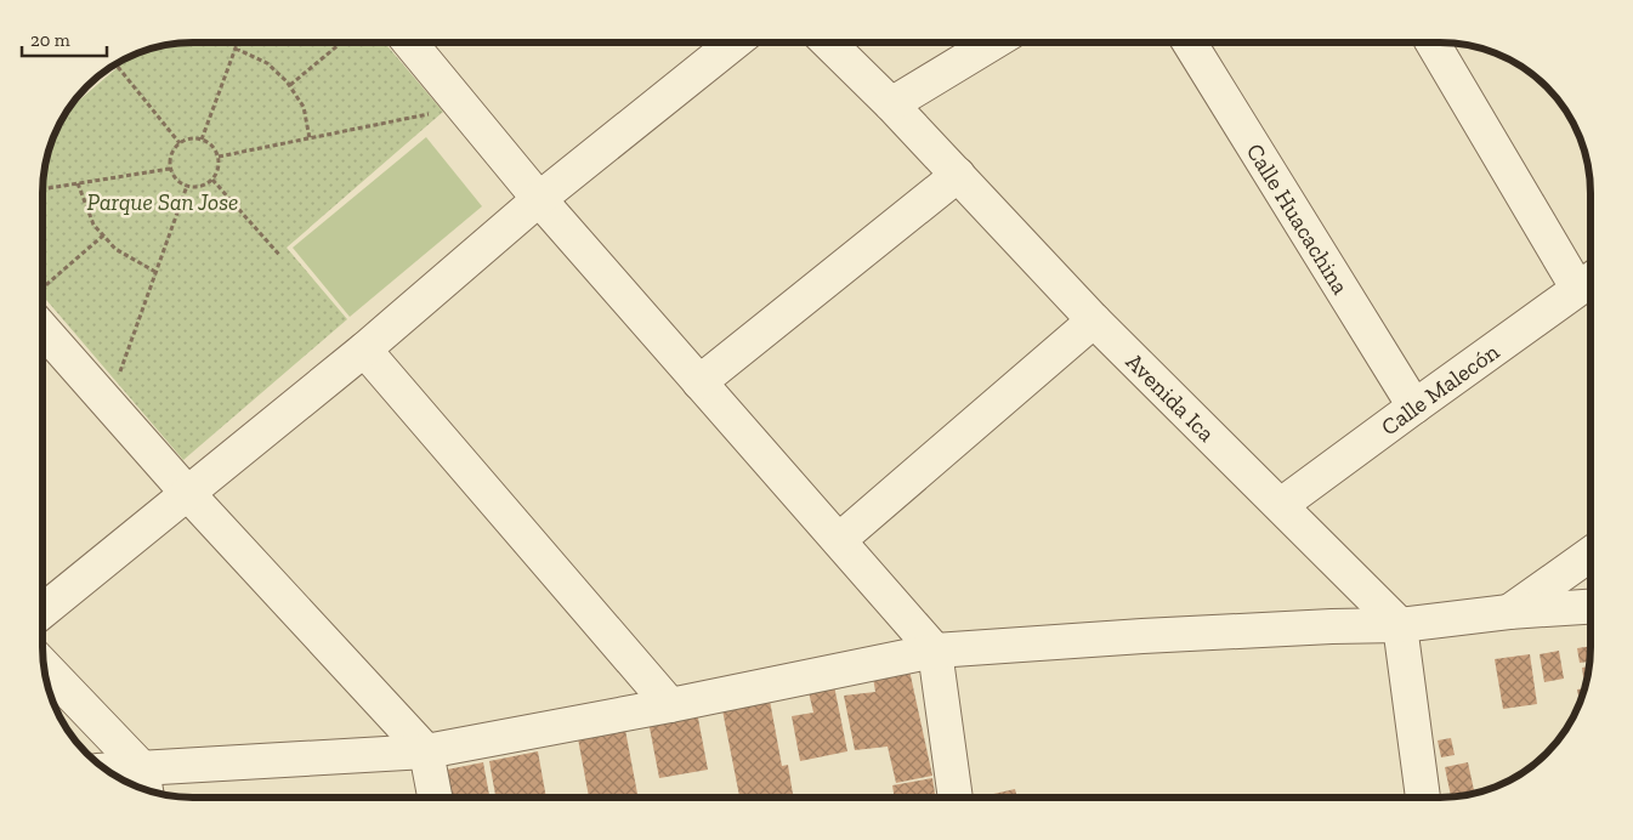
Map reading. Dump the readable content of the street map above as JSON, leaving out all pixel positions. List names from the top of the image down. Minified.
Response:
{"streets":{"street":["Calle Huacachina","Calle Malecón","Avenida Ica"]},"crossings":[["Calle Huacachina","Calle Malecón"],["Calle Malecón","Avenida Ica"]],"parks":["Parque San Jose"],"scale_bar":"20 m"}
